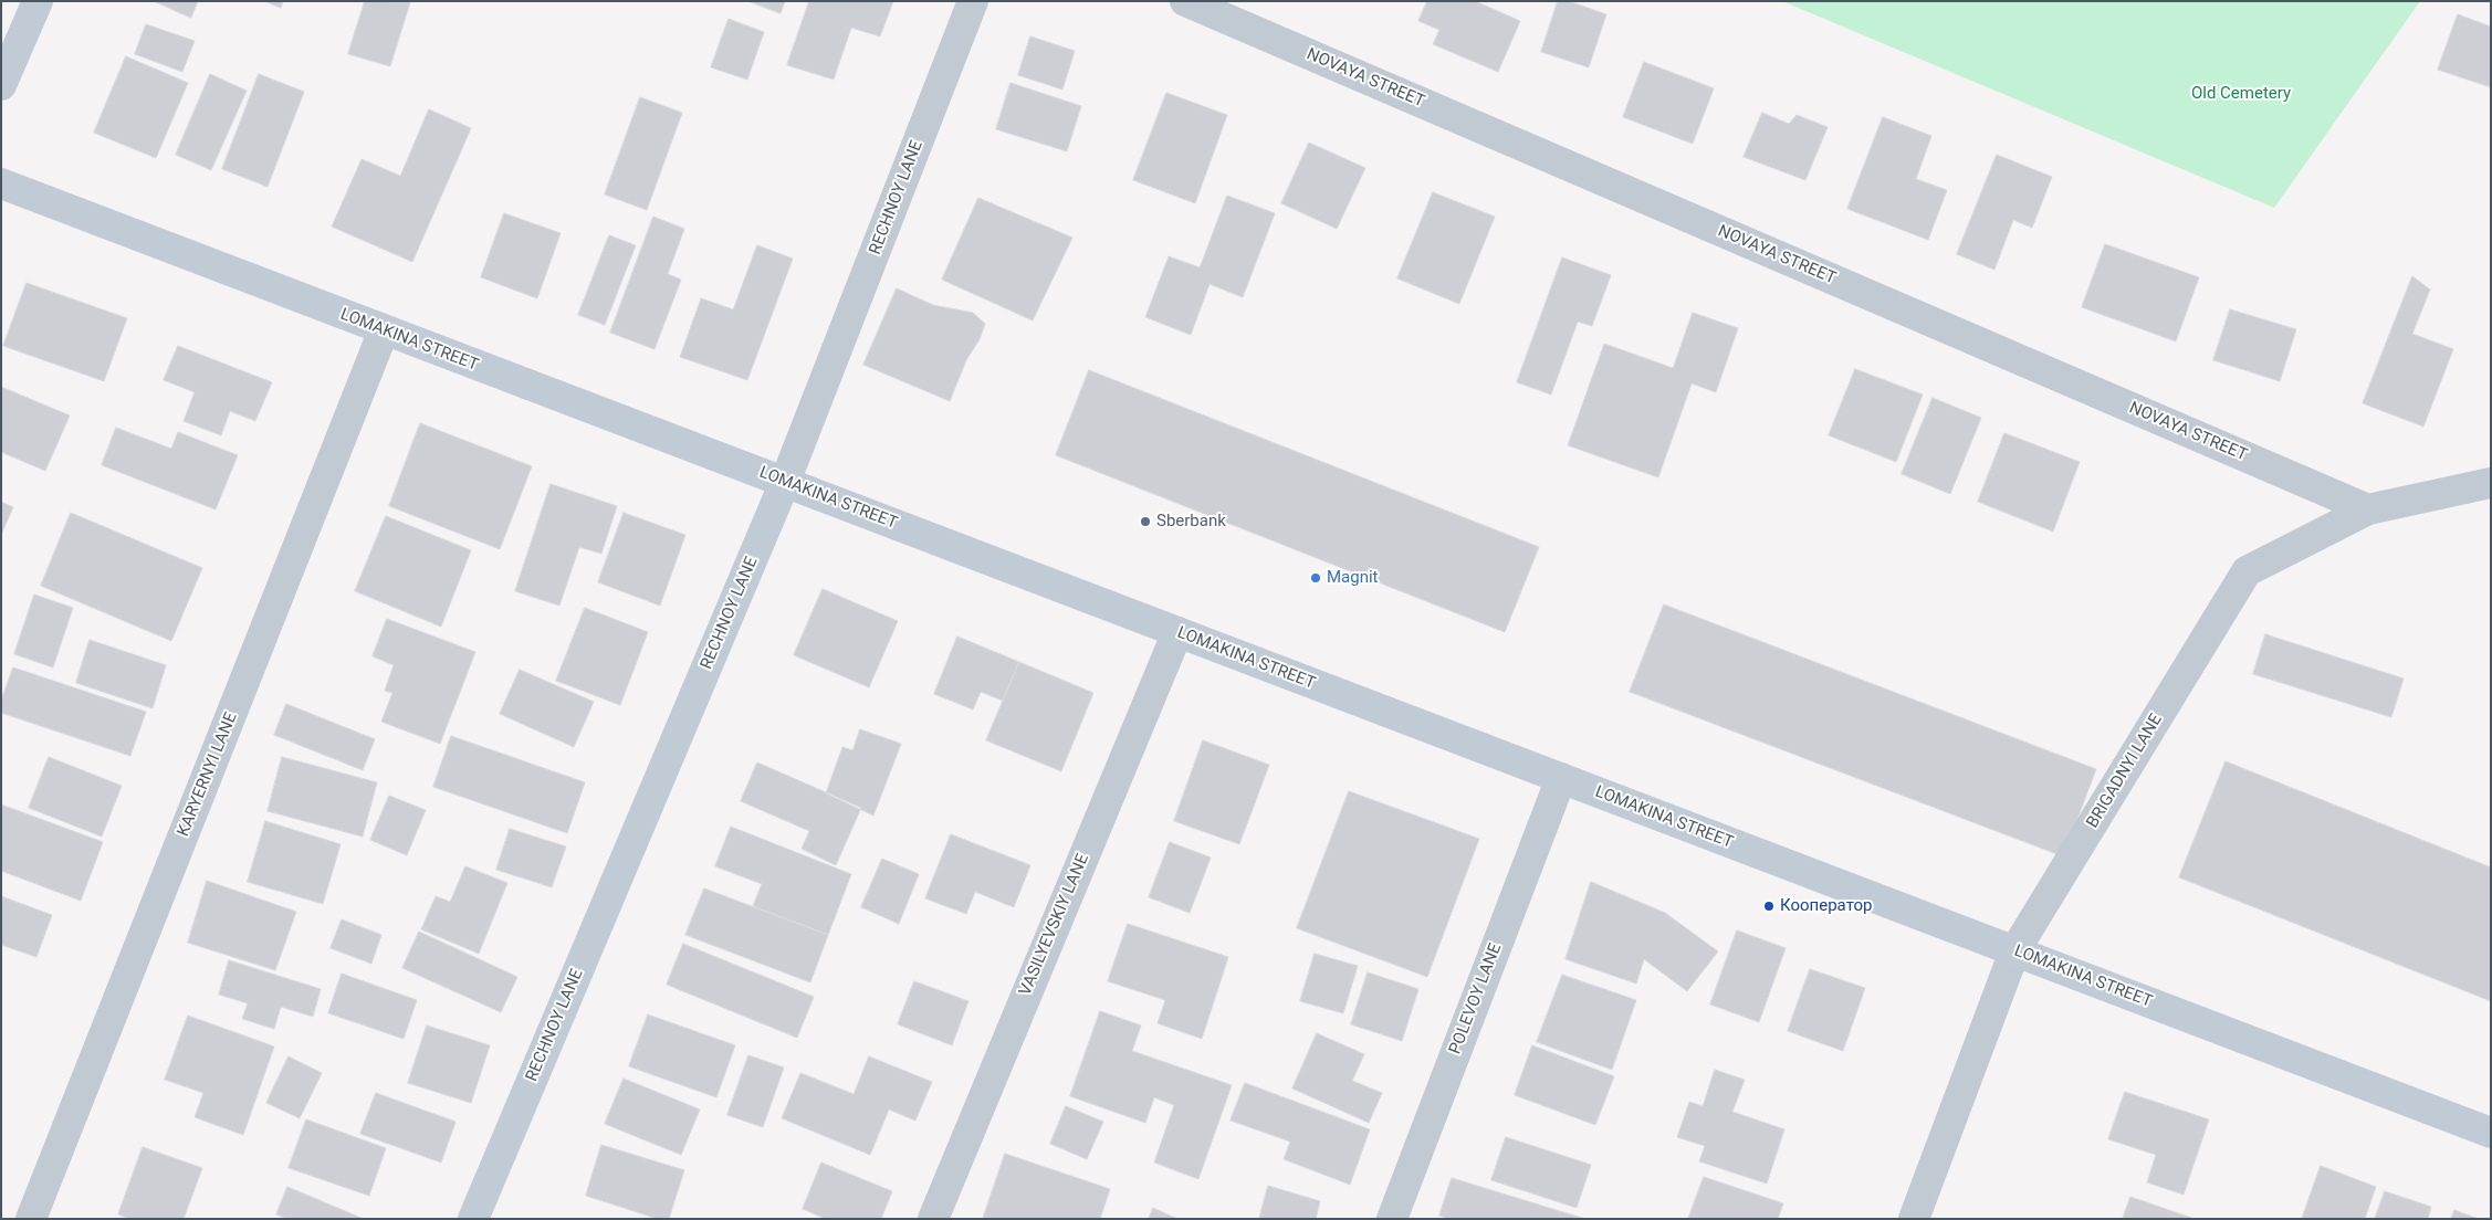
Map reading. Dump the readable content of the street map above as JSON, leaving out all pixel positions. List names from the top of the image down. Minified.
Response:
{"streets":{"main road":["RECHNOY LANE","LOMAKINA STREET"],"street":["NOVAYA STREET","BRIGADNYI LANE","KARYERNYI LANE","VASILYEVSKIY LANE","POLEVOY LANE"]},"crossings":[["NOVAYA STREET","BRIGADNYI LANE"],["RECHNOY LANE","LOMAKINA STREET"],["LOMAKINA STREET","BRIGADNYI LANE"],["LOMAKINA STREET","KARYERNYI LANE"],["LOMAKINA STREET","VASILYEVSKIY LANE"],["LOMAKINA STREET","POLEVOY LANE"]],"parks":["Old Cemetery"],"places":["Sberbank","Magnit","Кооператор"]}
